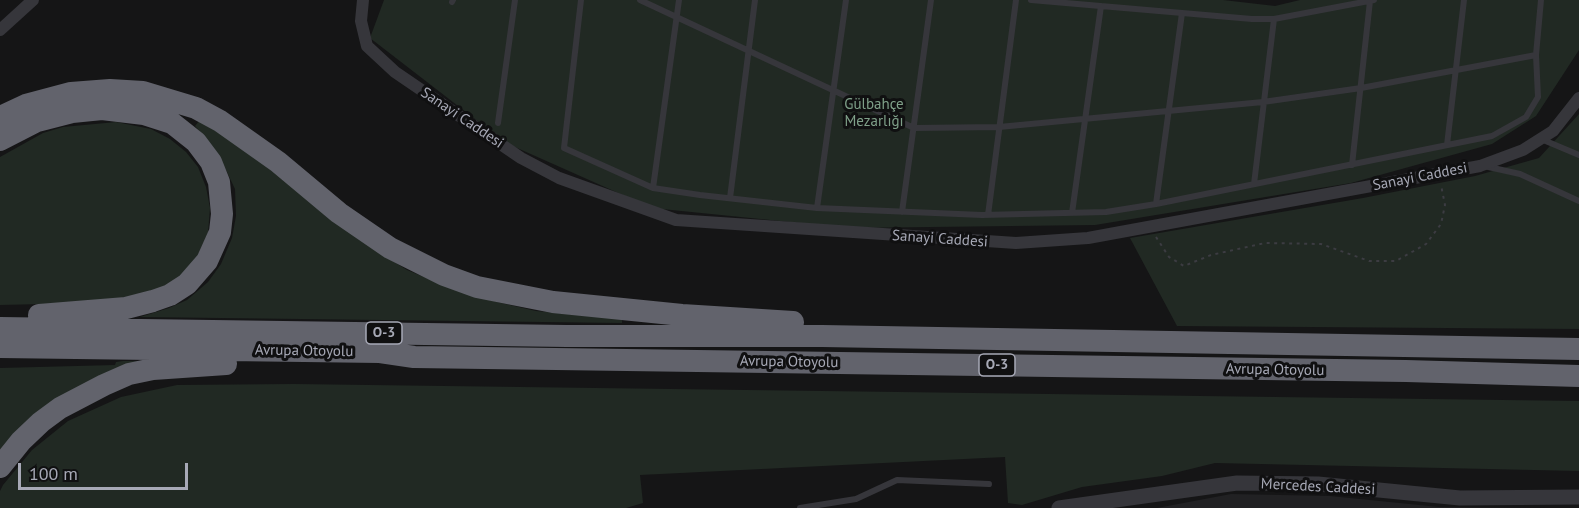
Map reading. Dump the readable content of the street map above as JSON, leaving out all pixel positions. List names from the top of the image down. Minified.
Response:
{"streets":{"highway":["O-3","Avrupa Otoyolu"],"street":["Sanayi Caddesi","Mercedes Caddesi"]},"parks":["Gülbahçe Mezarlığı"],"scale_bar":"100 m"}
